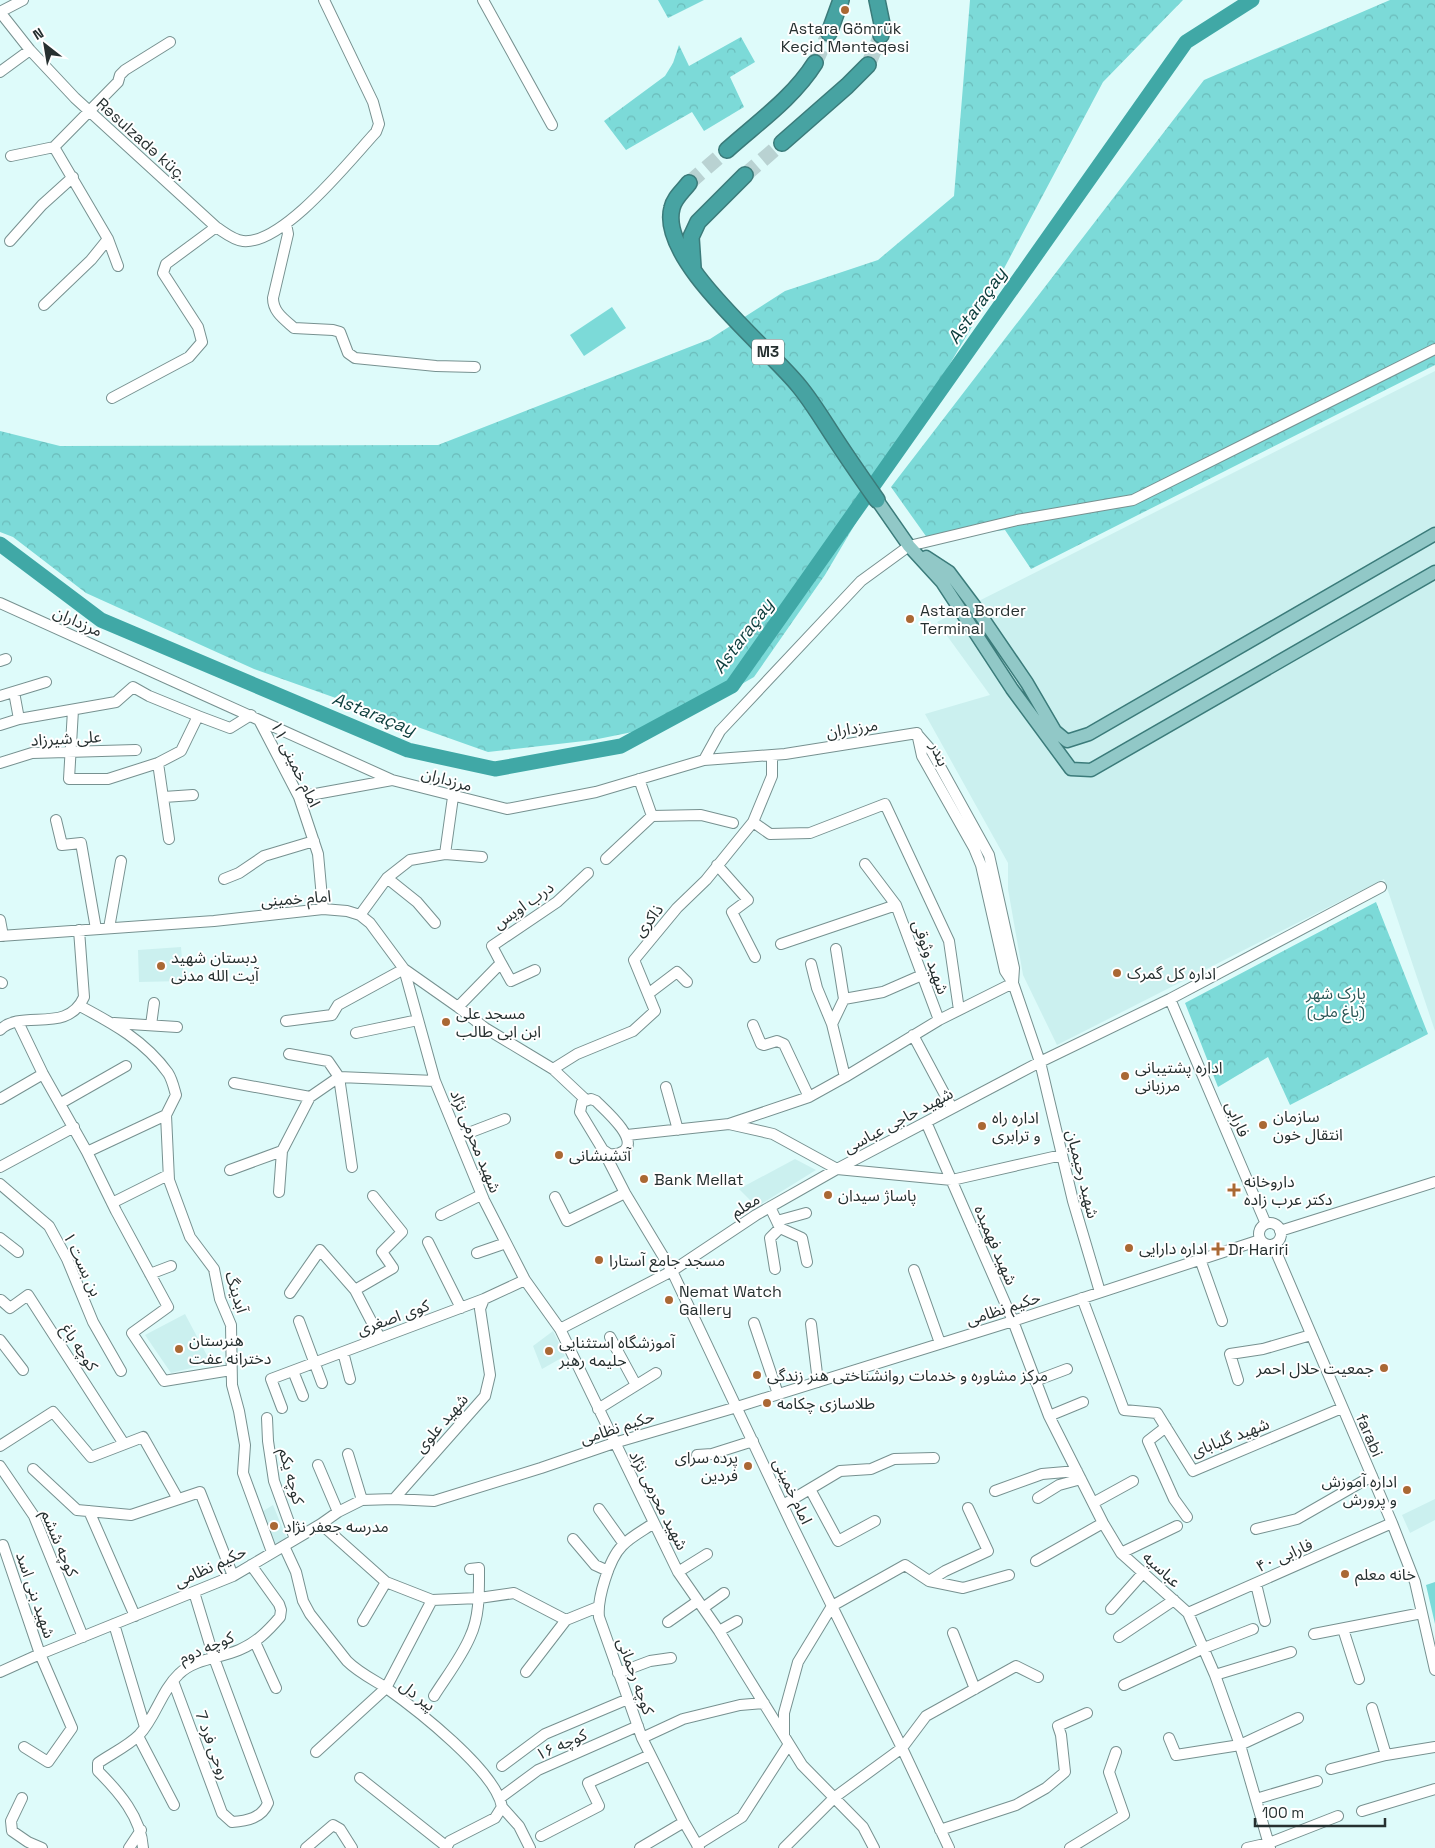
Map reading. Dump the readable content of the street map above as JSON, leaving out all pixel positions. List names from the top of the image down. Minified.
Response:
{"streets":{"highway":["M3"],"street":["Rəsulzadə küç.","مرزداران","علی شیرزاد","بندر","امام خمینی ۱۱","امام خمینی","درب اویس","ذاکری","شهید وثوقی","فارابی","شهید حاجی عباسی","شهید محرمی نژاد","شهید رحیمیان","معلم","شهید فهمیده","بن بست ۱","آبدینگ","حکیم نظامی","کوی اصغری","کوچه باغ","شهید علوی","farabi","شهید گلبابای","کوچه یکم","کوچه ششم","فارابی ۴۰","عباسیه","شهید بنی اسد","کوچه دوم","کوچه رحمانی","پیر دل","کوچه ۱۶","روحی فرد 7"]},"crossings":[["مرزداران","بندر"],["مرزداران","امام خمینی ۱۱"],["مرزداران","ذاکری"],["بندر","شهید حاجی عباسی"],["بندر","شهید رحیمیان"],["امام خمینی ۱۱","امام خمینی"],["امام خمینی","معلم"],["امام خمینی","حکیم نظامی"],["فارابی","شهید حاجی عباسی"],["فارابی","حکیم نظامی"],["فارابی","farabi"],["شهید حاجی عباسی","شهید رحیمیان"],["شهید حاجی عباسی","معلم"],["شهید حاجی عباسی","شهید فهمیده"],["شهید محرمی نژاد","معلم"],["شهید محرمی نژاد","حکیم نظامی"],["شهید محرمی نژاد","کوی اصغری"],["شهید محرمی نژاد","کوچه رحمانی"],["شهید رحیمیان","حکیم نظامی"],["شهید فهمیده","حکیم نظامی"],["شهید فهمیده","عباسیه"],["آبدینگ","حکیم نظامی"],["حکیم نظامی","شهید علوی"],["حکیم نظامی","farabi"],["حکیم نظامی","شهید گلبابای"],["حکیم نظامی","کوچه یکم"],["حکیم نظامی","کوچه ششم"],["حکیم نظامی","عباسیه"],["حکیم نظامی","شهید بنی اسد"],["حکیم نظامی","کوچه دوم"],["حکیم نظامی","پیر دل"],["کوی اصغری","شهید علوی"],["farabi","شهید گلبابای"],["farabi","فارابی ۴۰"],["فارابی ۴۰","عباسیه"],["کوچه دوم","روحی فرد 7"],["کوچه رحمانی","کوچه ۱۶"],["پیر دل","کوچه ۱۶"]],"water":["Astaraçay"],"parks":["پارک شهر (باغ ملی)"],"places":{"other":["Astara Gömrük Keçid Məntəqəsi","Astara Border Terminal","دبستان شهید آیت الله مدنی","اداره کل گمرک","مسجد علی ابن ابی طالب","اداره پشتیبانی مرزبانی","سازمان انتقال خون","اداره راه و ترابری","آتشنشانی","Bank Mellat","پاساژ سیدان","اداره دارایی","مسجد جامع آستارا","Nemat Watch Gallery","هنرستان دخترانه عفت","آموزشگاه استثنایی حلیمه رهبر","جمعیت حلال احمر","مرکز مشاوره و خدمات روانشناختی هنر زندگی","طلاسازی چکامه","پرده سرای فردین","اداره آموزش و پرورش","مدرسه جعفر نژاد","خانه معلم"],"health":["داروخانه دکتر عرب زاده","Dr Hariri"]},"scale_bar":"100 m","north":"top left"}
